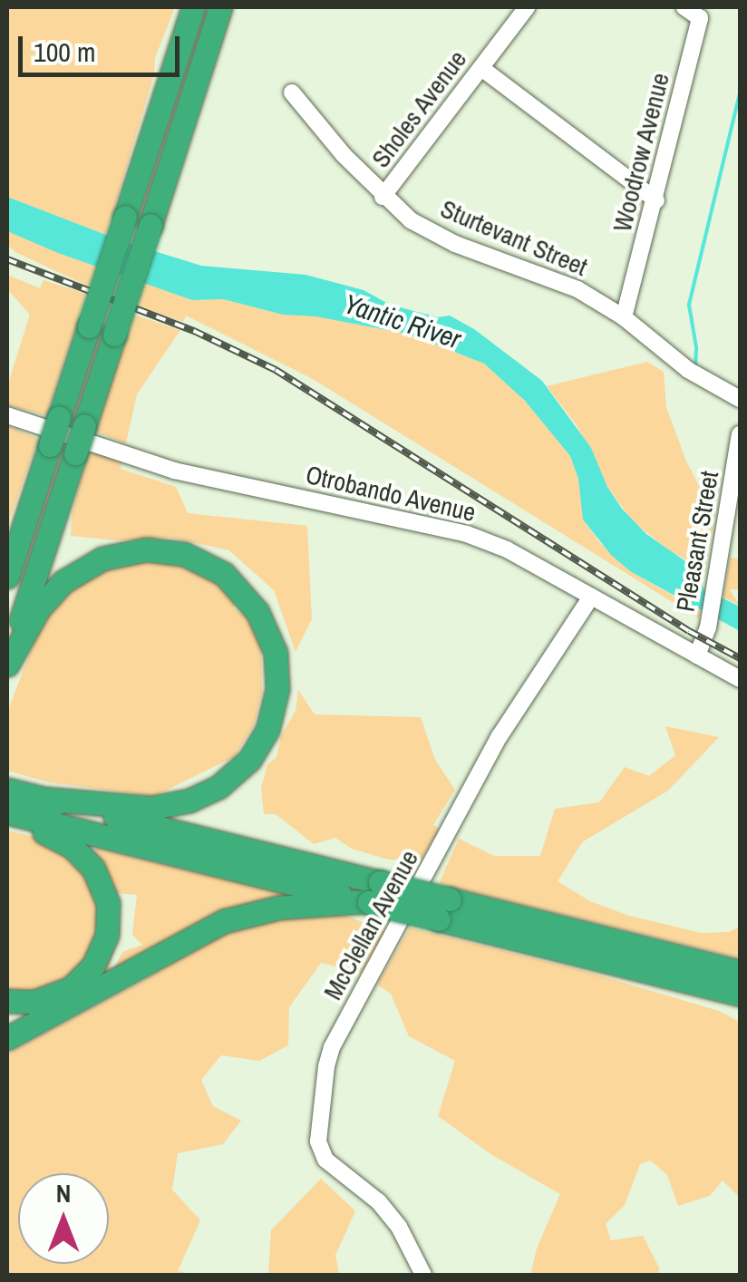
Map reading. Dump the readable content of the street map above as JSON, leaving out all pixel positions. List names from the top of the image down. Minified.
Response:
{"streets":{"street":["Sholes Avenue","Woodrow Avenue","Sturtevant Street","Otrobando Avenue","Pleasant Street","McClellan Avenue"]},"crossings":[["Sholes Avenue","Sturtevant Street"],["Woodrow Avenue","Sturtevant Street"],["Otrobando Avenue","Pleasant Street"],["Otrobando Avenue","McClellan Avenue"]],"water":["Yantic River"],"scale_bar":"100 m","north":"top"}
